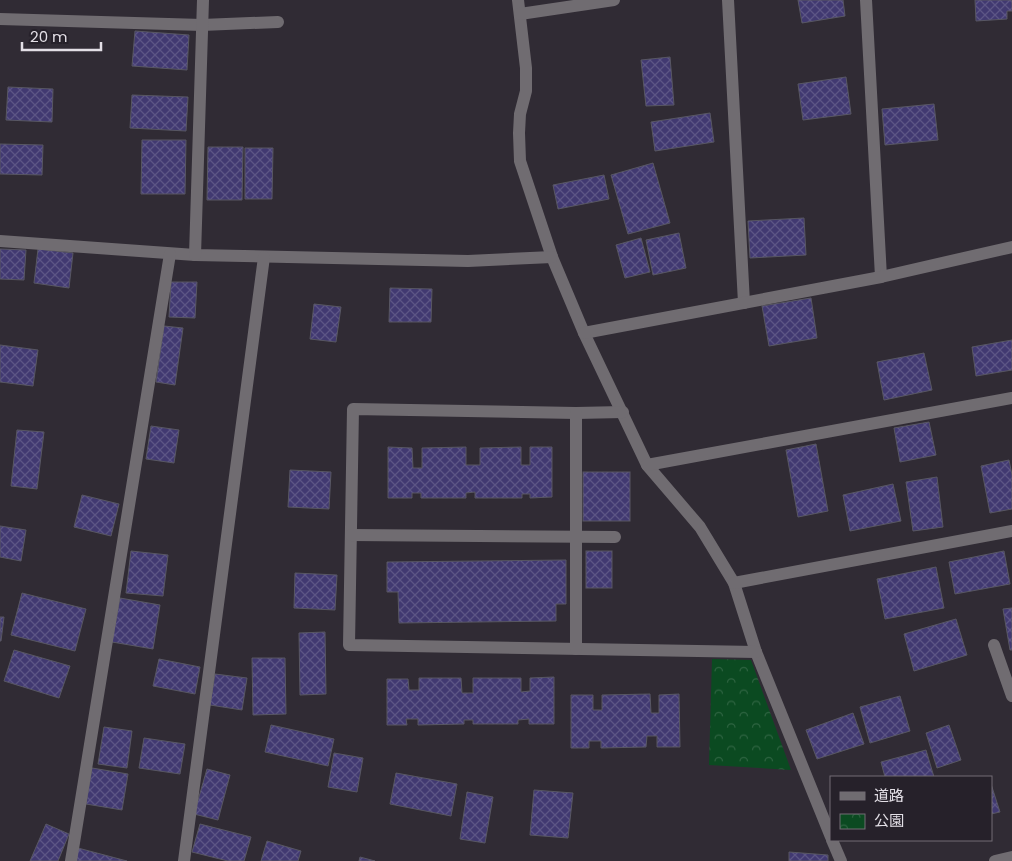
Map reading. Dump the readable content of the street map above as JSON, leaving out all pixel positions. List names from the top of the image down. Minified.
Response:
{"legend":["道路","公園"],"scale_bar":"20 m"}
